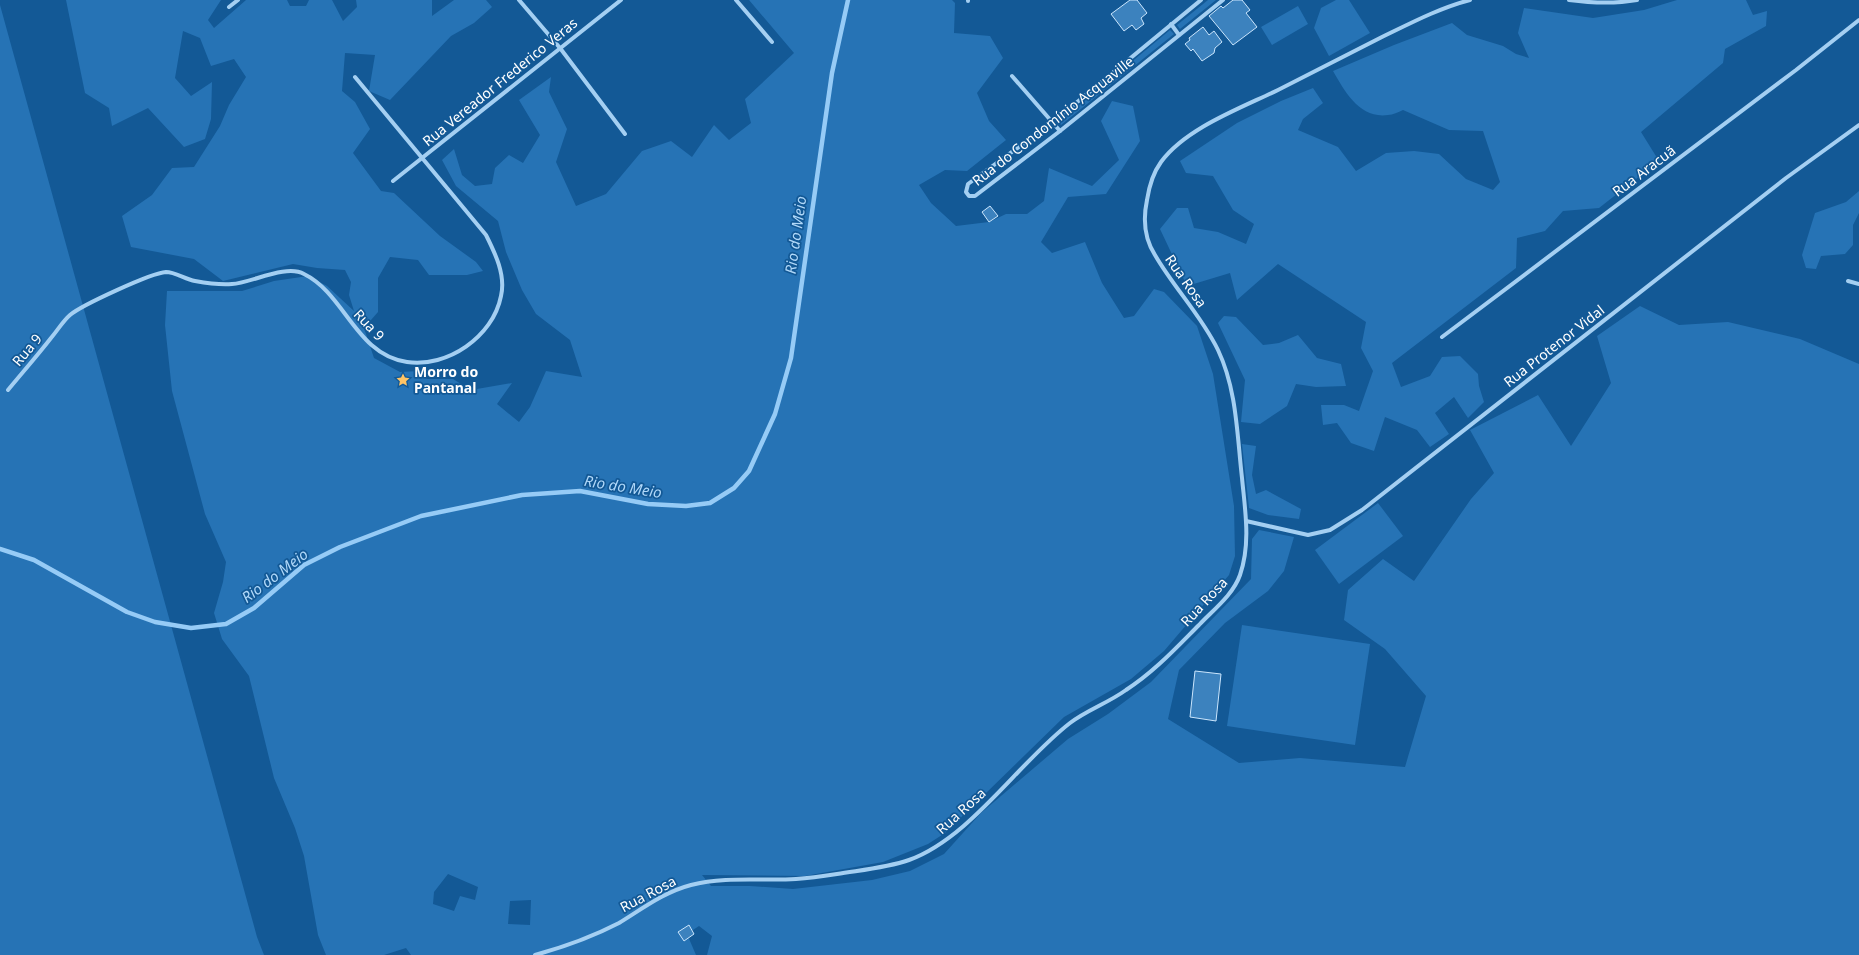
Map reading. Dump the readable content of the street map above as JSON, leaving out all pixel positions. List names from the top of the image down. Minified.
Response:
{"streets":{"street":["Rua Vereador Frederico Veras","Rua do Condomínio Acquaville","Rua Aracuã","Rua Rosa","Rua 9","Rua Protenor Vidal"]},"crossings":[["Rua Vereador Frederico Veras","Rua 9"],["Rua Rosa","Rua Protenor Vidal"]],"water":["Rio do Meio"],"places":{"place":["Morro do Pantanal"]}}
